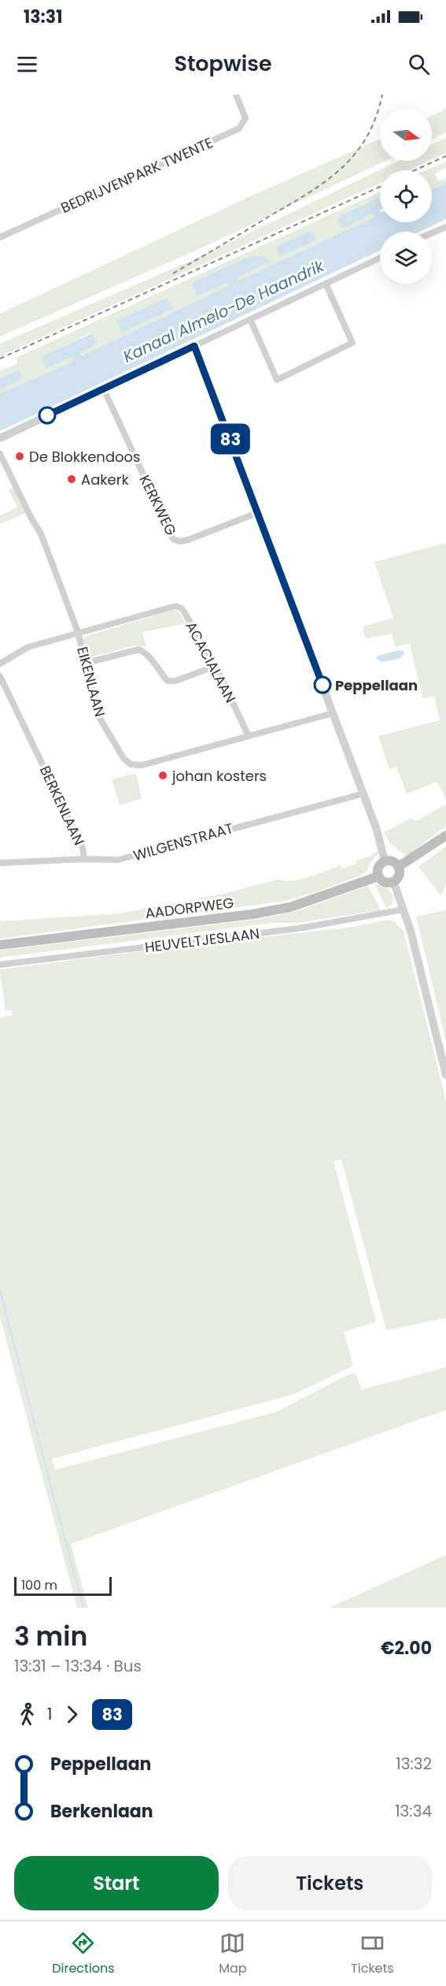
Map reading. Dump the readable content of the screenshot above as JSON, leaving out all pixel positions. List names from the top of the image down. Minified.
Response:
{"streets":{"main road":["AADORPWEG"],"street":["BEDRIJVENPARK TWENTE","KERKWEG","ACACIALAAN","EIKENLAAN","BERKENLAAN","WILGENSTRAAT","HEUVELTJESLAAN"]},"crossings":[["ACACIALAAN","EIKENLAAN"],["BERKENLAAN","WILGENSTRAAT"]],"water":["Kanaal Almelo-De Haandrik"],"places":["De Blokkendoos","Aakerk","Peppellaan","johan kosters"],"lines":["bus line 83"],"scale_bar":"100 m","north":"right","page":{"status":"13:31","header":"Stopwise","on_map":"83","scale":"100 m","heading":["3 min","13:31 – 13:34 · Bus","€2.00"],"legs":["1","83"],"list":[{"name":"Peppellaan","value":"13:32"},{"name":"Berkenlaan","value":"13:34"}],"buttons":["Start","Tickets"],"tabs":["Directions","Map","Tickets"]}}
